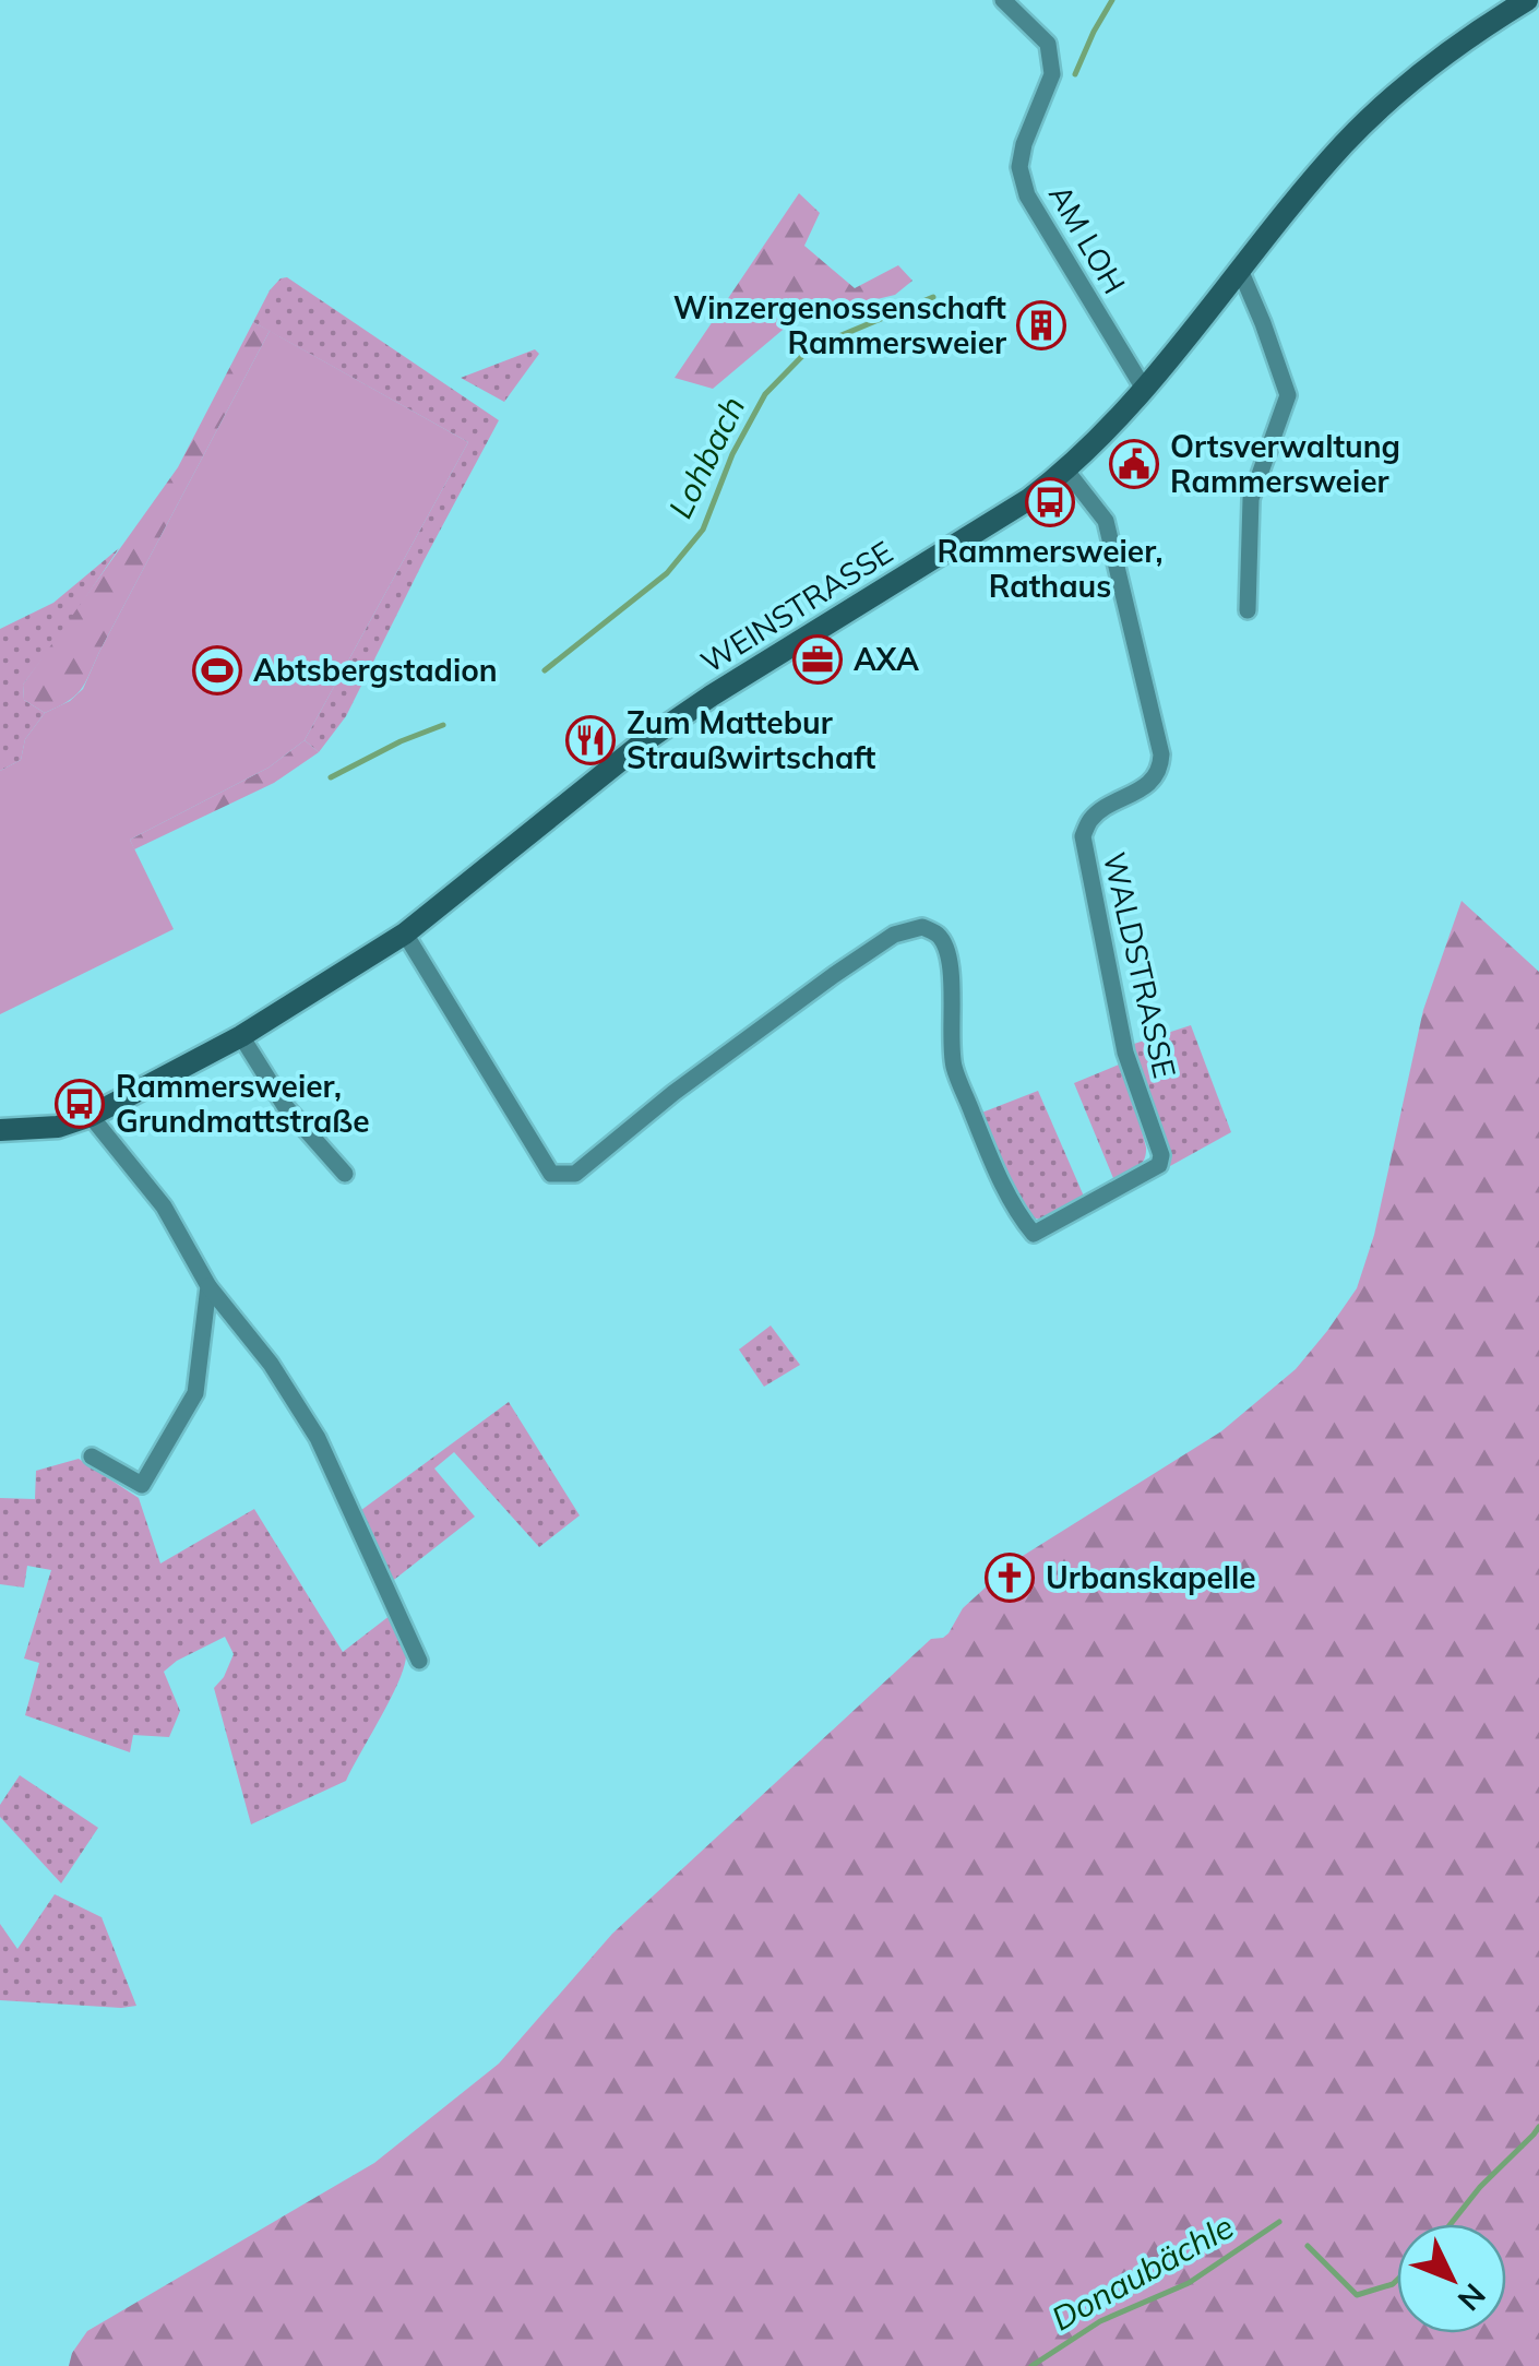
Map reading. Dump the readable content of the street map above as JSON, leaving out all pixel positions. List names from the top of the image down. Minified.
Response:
{"streets":{"street":["AM LOH","WEINSTRASSE","WALDSTRASSE"]},"crossings":[["AM LOH","WEINSTRASSE"],["WEINSTRASSE","WALDSTRASSE"]],"water":["Lohbach","Donaubächle"],"places":{"building":["Winzergenossenschaft Rammersweier"],"public building":["Ortsverwaltung Rammersweier"],"bus stop":["Rammersweier, Rathaus","Rammersweier, Grundmattstraße"],"office":["AXA"],"sports":["Abtsbergstadion"],"restaurant":["Zum Mattebur Straußwirtschaft"],"church":["Urbanskapelle"]},"north":"bottom right"}
